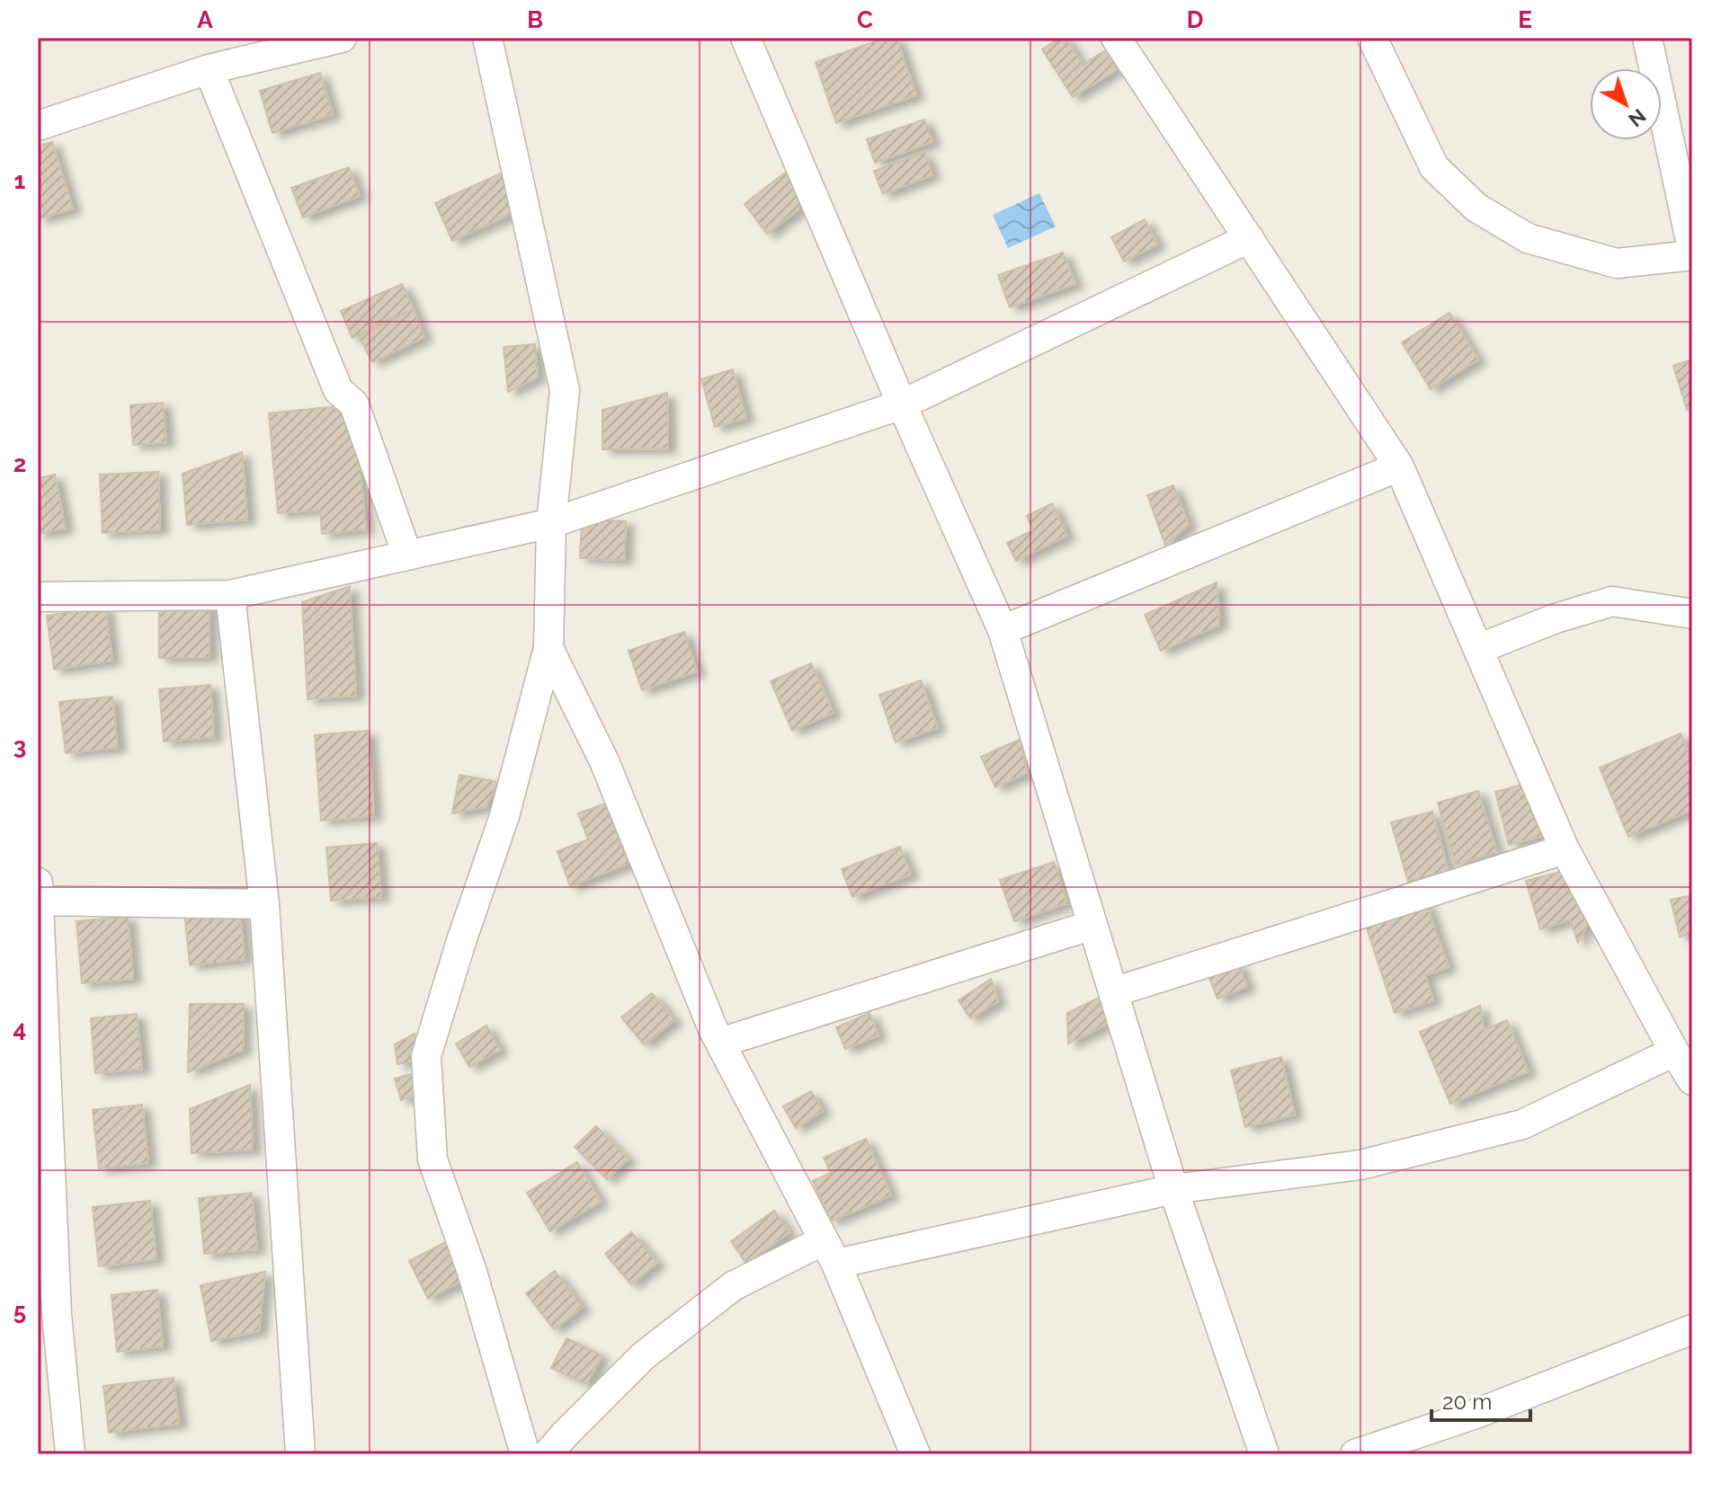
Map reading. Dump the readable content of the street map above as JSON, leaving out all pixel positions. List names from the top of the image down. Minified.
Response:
{"scale_bar":"20 m","north":"bottom right","grid":{"columns":["A","B","C","D","E"],"rows":["1","2","3","4","5"]}}
